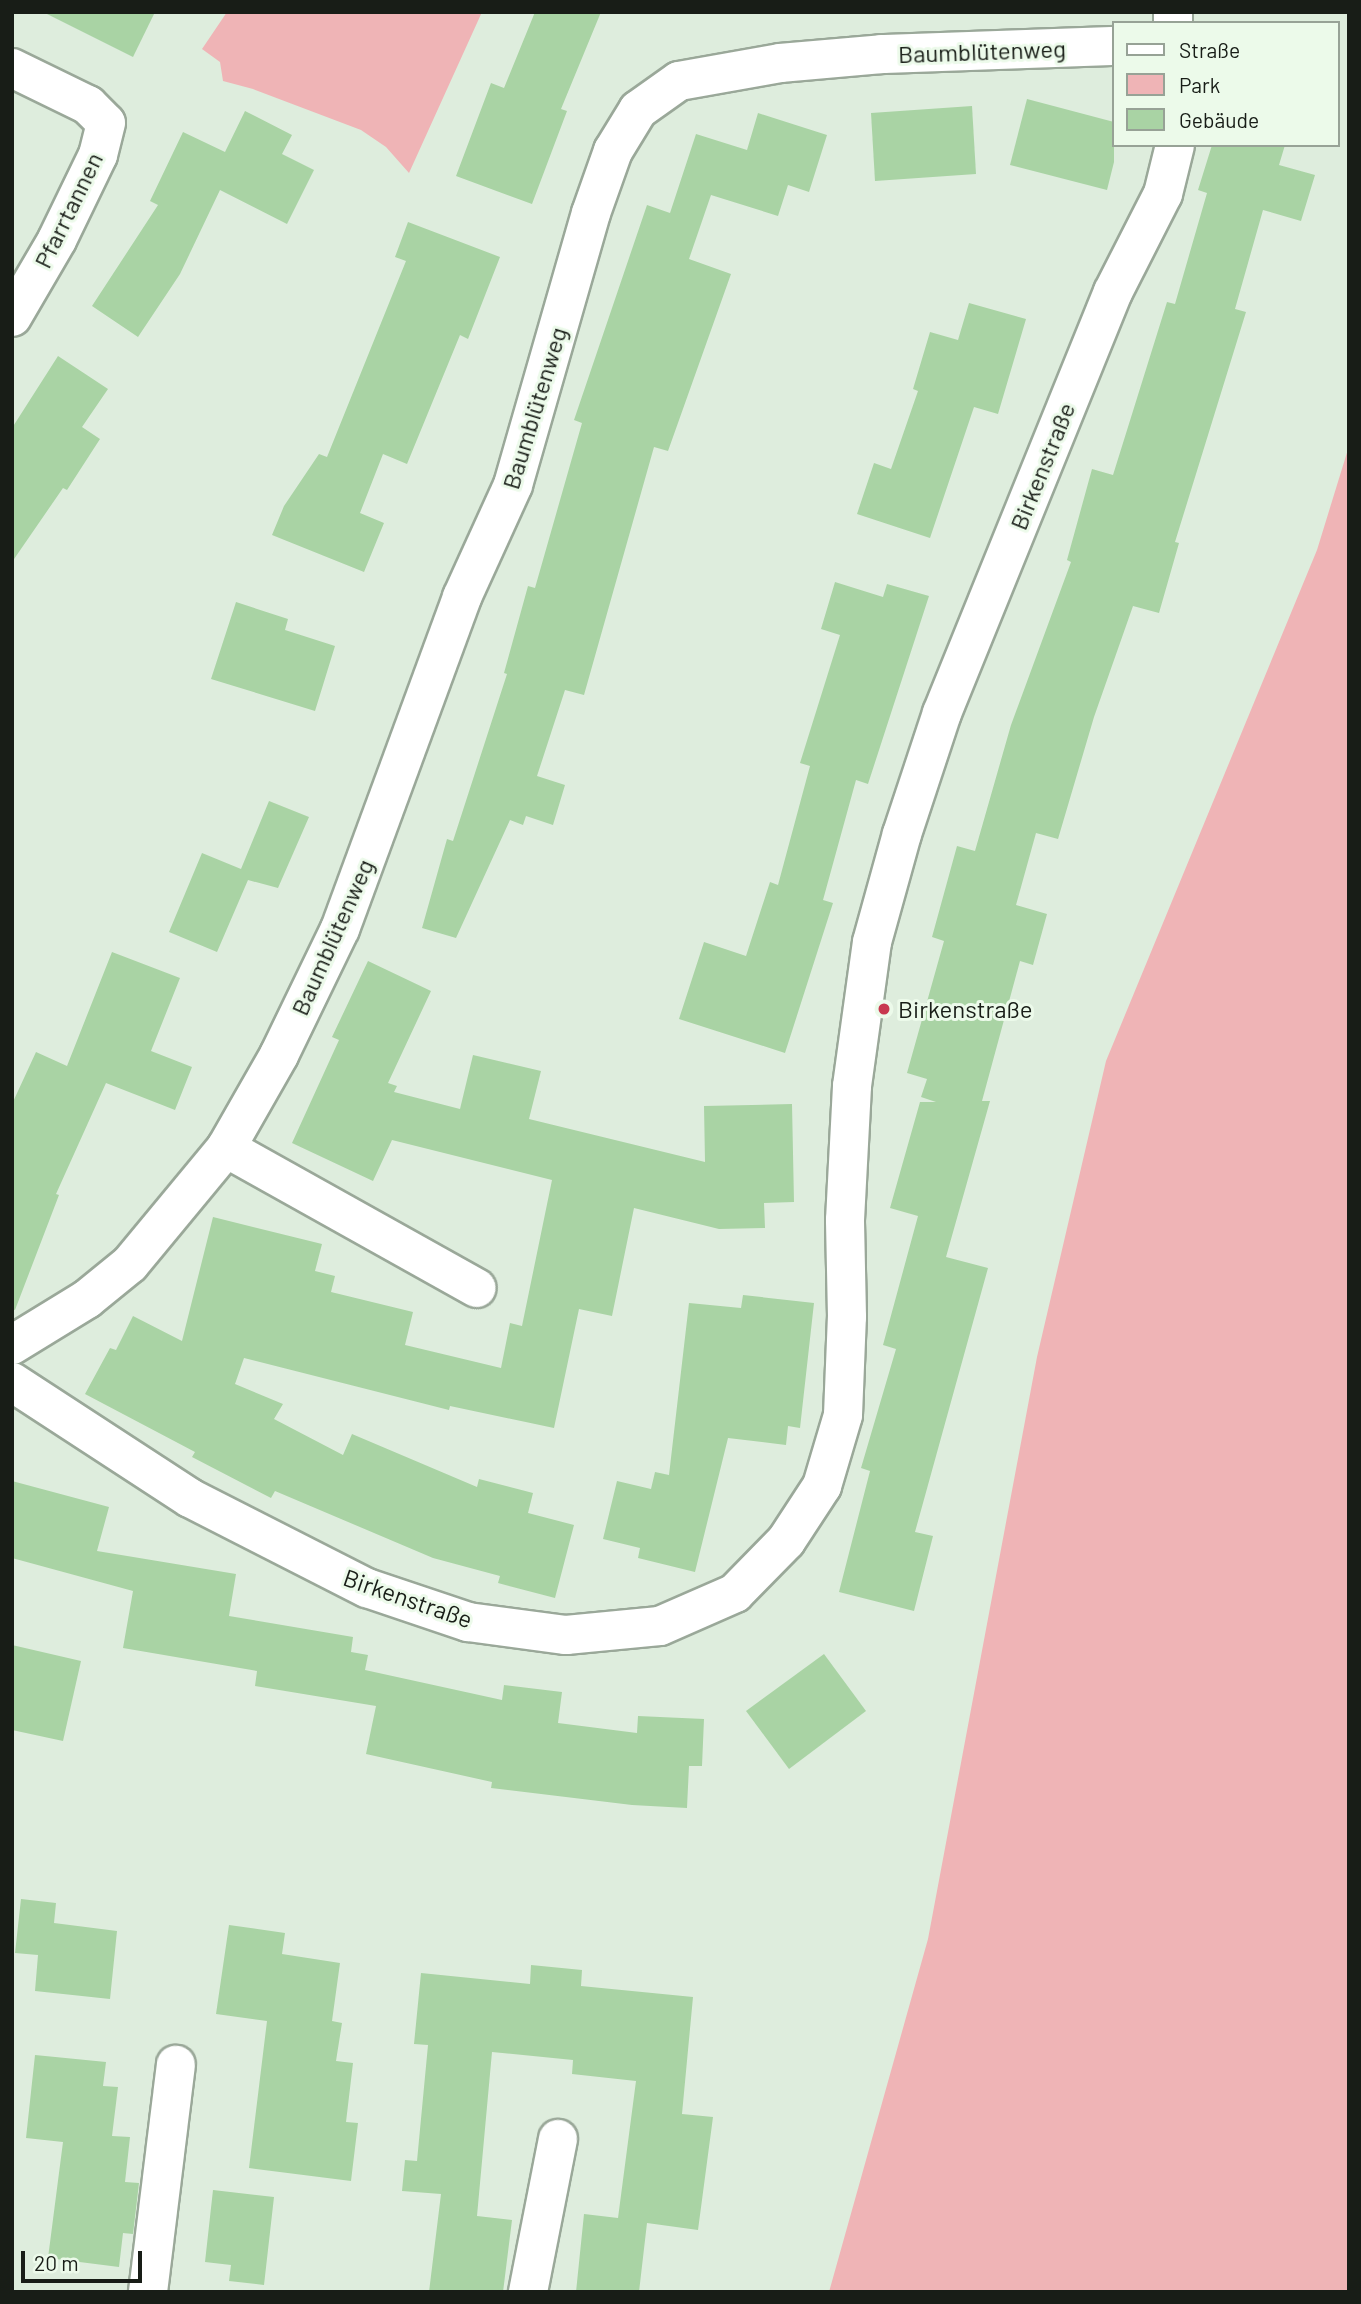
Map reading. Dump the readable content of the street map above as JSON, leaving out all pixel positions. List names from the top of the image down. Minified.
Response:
{"streets":{"street":["Baumblütenweg","Pfarrtannen","Birkenstraße"]},"places":["Birkenstraße"],"legend":["Straße","Park","Gebäude"],"scale_bar":"20 m"}
